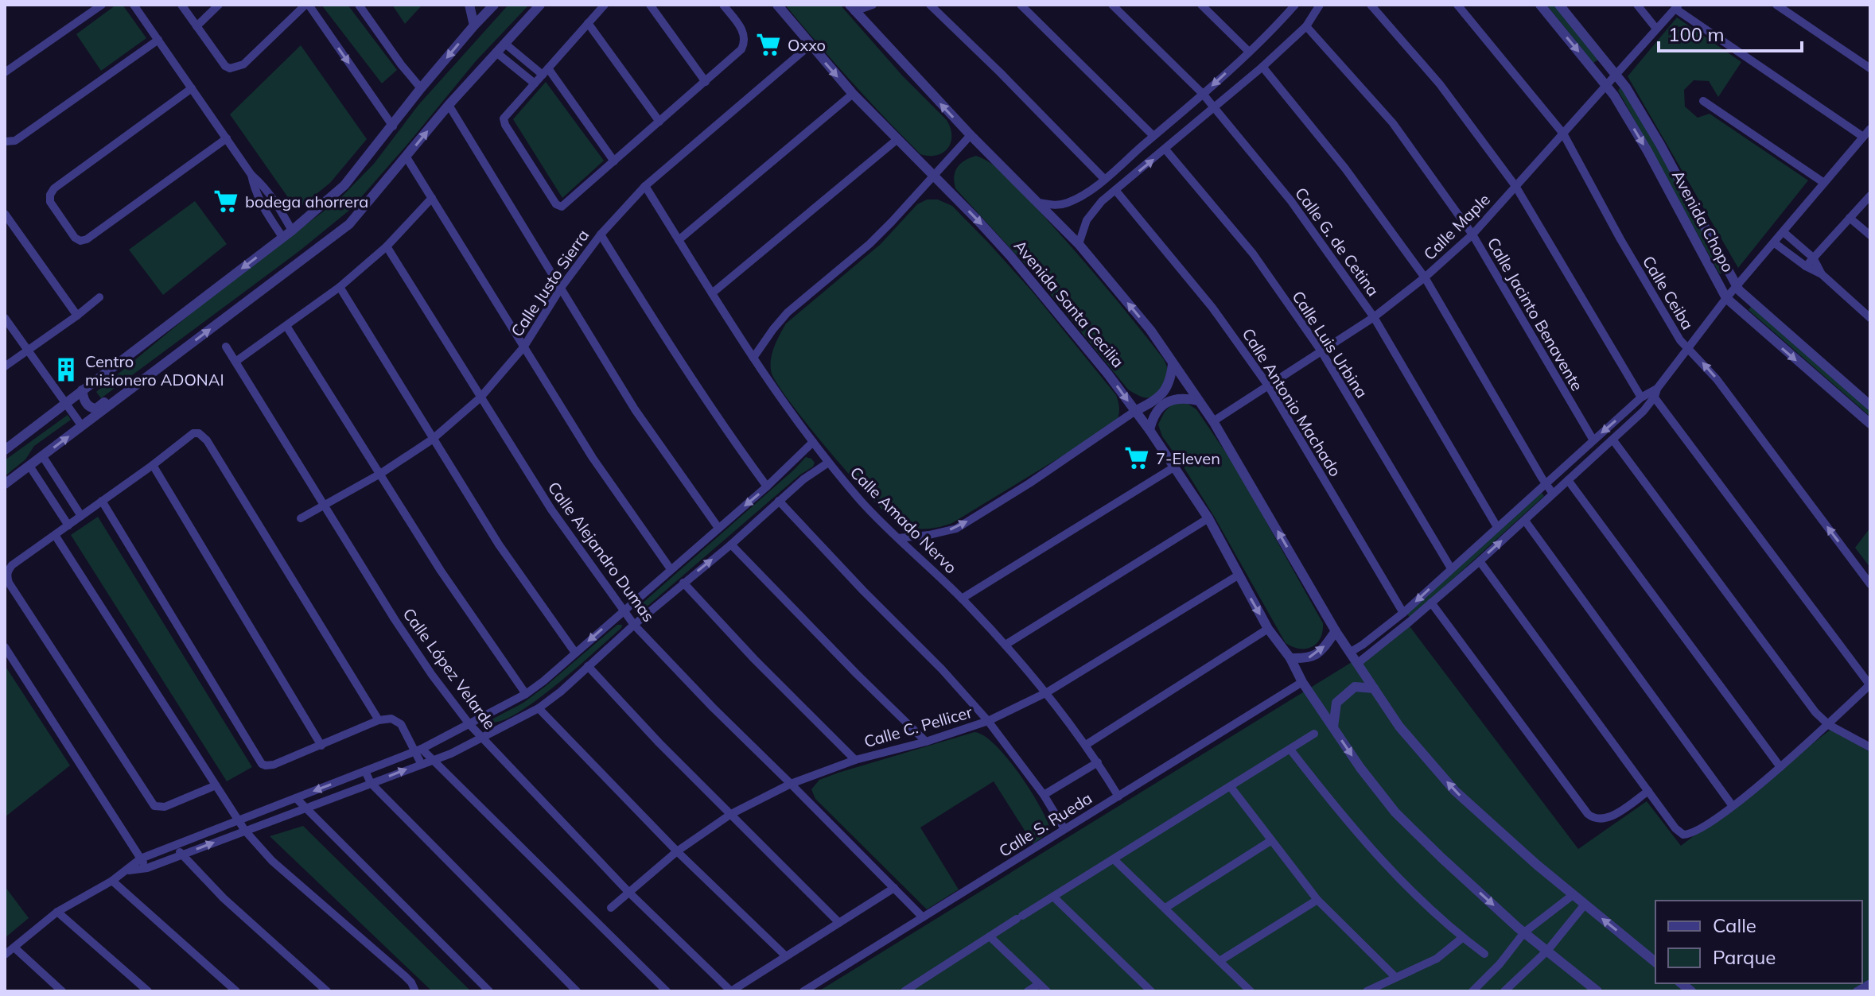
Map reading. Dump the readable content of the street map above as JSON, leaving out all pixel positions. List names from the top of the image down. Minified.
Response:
{"streets":{"street":["Avenida Chopo","Calle Maple","Calle G. de Cetina","Calle Justo Sierra","Calle Ceiba","Avenida Santa Cecilia","Calle Jacinto Benavente","Calle Luis Urbina","Calle Antonio Machado","Calle Amado Nervo","Calle Alejandro Dumas","Calle López Velarde","Calle C. Pellicer","Calle S. Rueda"]},"crossings":[["Avenida Chopo","Calle Maple"],["Calle Maple","Calle G. de Cetina"],["Calle Maple","Calle Ceiba"],["Calle Maple","Calle Jacinto Benavente"],["Calle Maple","Calle Luis Urbina"],["Calle Maple","Calle Antonio Machado"],["Calle Justo Sierra","Avenida Santa Cecilia"],["Calle Justo Sierra","Calle Amado Nervo"],["Calle Justo Sierra","Calle Alejandro Dumas"],["Calle Justo Sierra","Calle López Velarde"],["Avenida Santa Cecilia","Calle C. Pellicer"],["Avenida Santa Cecilia","Calle S. Rueda"],["Calle Amado Nervo","Calle C. Pellicer"],["Calle Amado Nervo","Calle S. Rueda"],["Calle Alejandro Dumas","Calle C. Pellicer"],["Calle Alejandro Dumas","Calle S. Rueda"],["Calle López Velarde","Calle C. Pellicer"]],"places":{"supermarket":["Oxxo","bodega ahorrera","7-Eleven"],"building":["Centro misionero ADONAI"]},"legend":["Calle","Parque"],"scale_bar":"100 m"}
